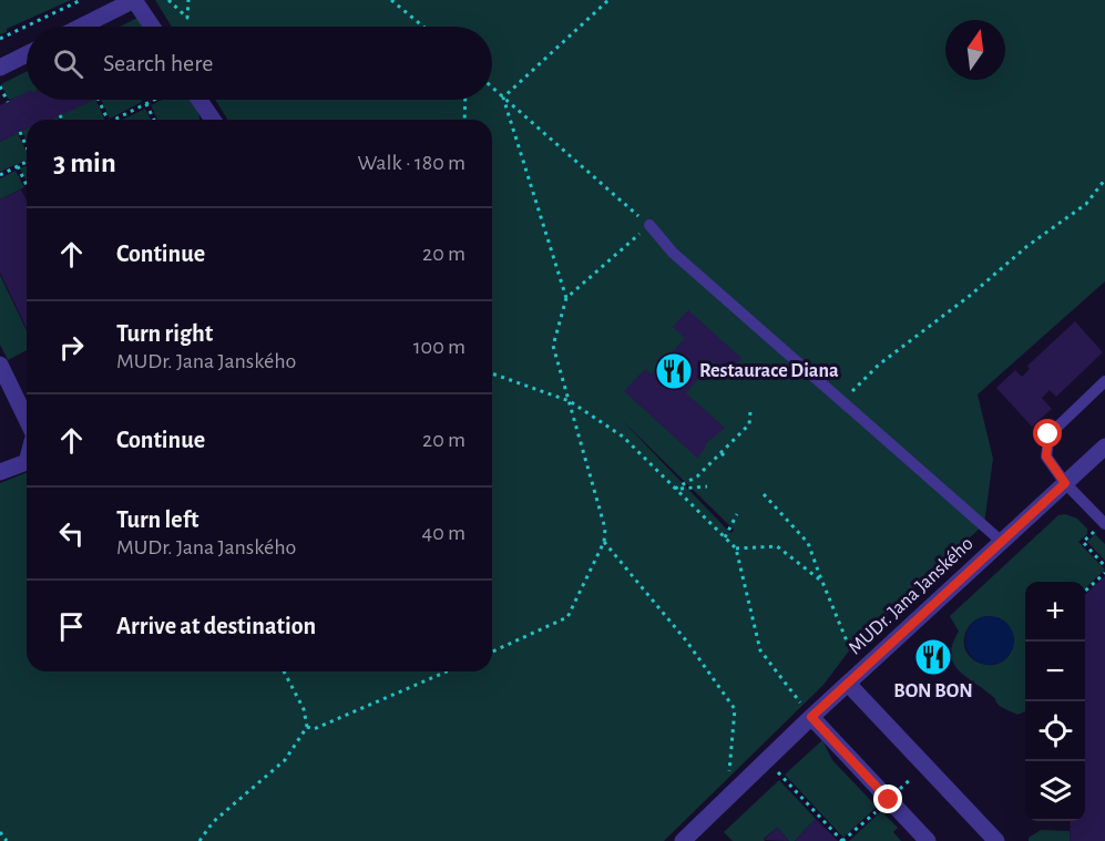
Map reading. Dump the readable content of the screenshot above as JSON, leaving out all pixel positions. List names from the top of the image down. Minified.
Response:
{"streets":{"street":["MUDr. Jana Janského"]},"places":{"restaurant":["Restaurace Diana","BON BON"]},"north":"top","page":{"search":"Search here","heading":["3 min","Walk · 180 m"],"list":[["Continue","20 m"],["Turn right","MUDr. Jana Janského","100 m"],["Continue","20 m"],["Turn left","MUDr. Jana Janského","40 m"],"Arrive at destination"],"map_buttons":["+","−"]}}
